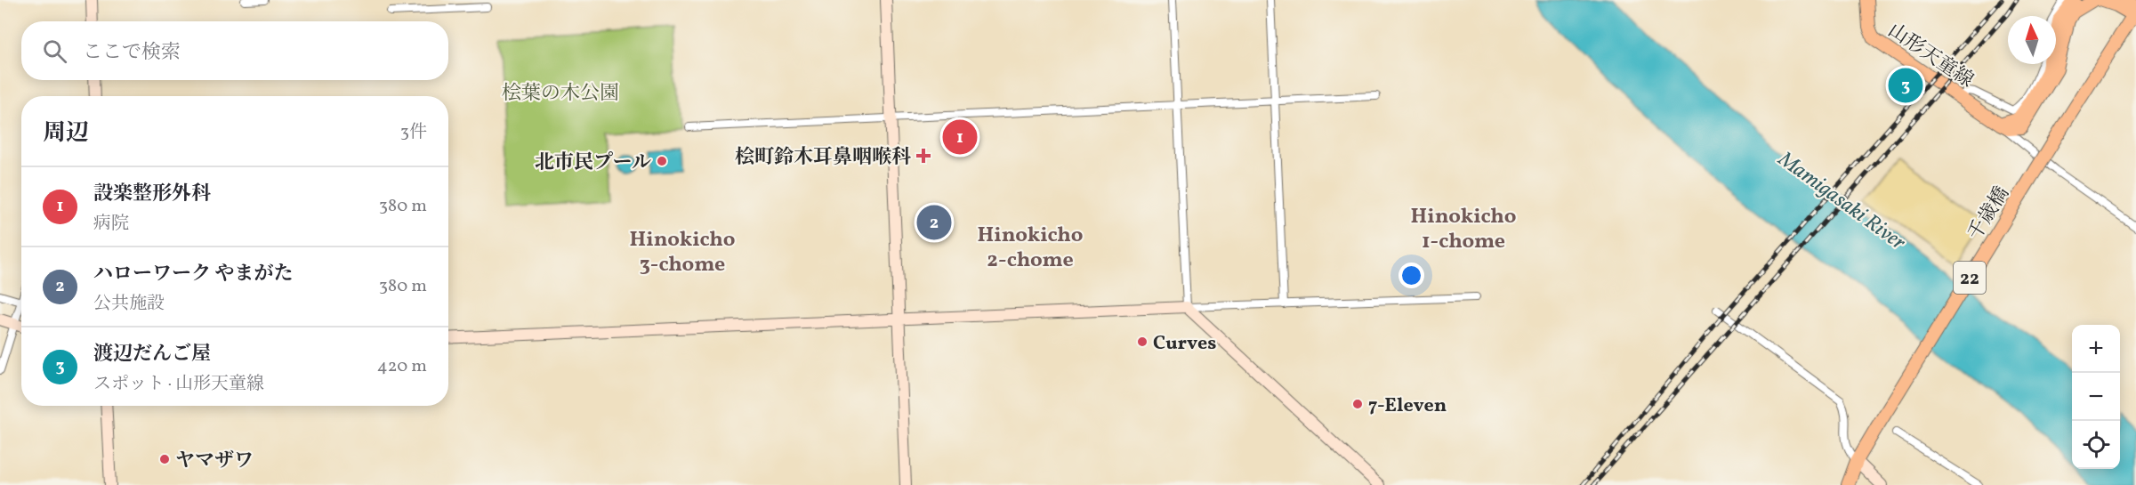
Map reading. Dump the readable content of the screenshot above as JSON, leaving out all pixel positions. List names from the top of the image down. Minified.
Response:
{"streets":{"main road":["山形天童線","千歳橋","22"]},"crossings":[["千歳橋","22"]],"districts":["Hinokicho 1-chome","Hinokicho 2-chome","Hinokicho 3-chome"],"water":["Mamigasaki River"],"parks":["桧葉の木公園"],"places":{"health":["桧町鈴木耳鼻咽喉科"],"other":["北市民プール","Curves","7-Eleven","ヤマザワ"]},"north":"top","page":{"search":"ここで検索","pins":["3","1","2"],"heading":["周辺","3件"],"list":[{"mark":"1","name":"設楽整形外科","note":"病院","value":"380 m"},{"mark":"2","name":"ハローワーク やまがた","note":"公共施設","value":"380 m"},{"mark":"3","name":"渡辺だんご屋","note":"スポット · 山形天童線","value":"420 m"}],"map_buttons":["+","−"]}}
